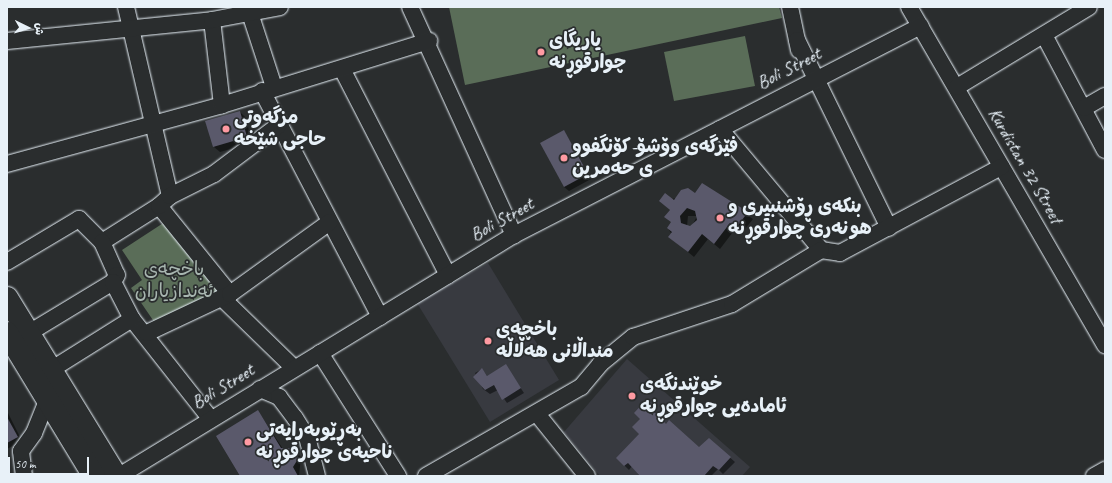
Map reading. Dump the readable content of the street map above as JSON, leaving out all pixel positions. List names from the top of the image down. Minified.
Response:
{"streets":{"street":["Boli Street","Kurdistan 32 Street"]},"crossings":[["Boli Street","Kurdistan 32 Street"]],"parks":["باخچەی ئەندازیاران"],"places":["یاریگای چوارقوڕنە","مزگەوتی حاجی شێخە","فێرگەی وۆشۆ-کۆنگفوو ی حەمرین","بنکەی ڕۆشنبیری و هونەری چوارقوڕنە","باخچەی منداڵانی هەڵاڵە","خوێندنگەی ئامادەیی چوارقوڕنە","بەڕێوبەرایەتی ناحیەی چوارقوڕنە"],"scale_bar":"50 m","north":"right"}
